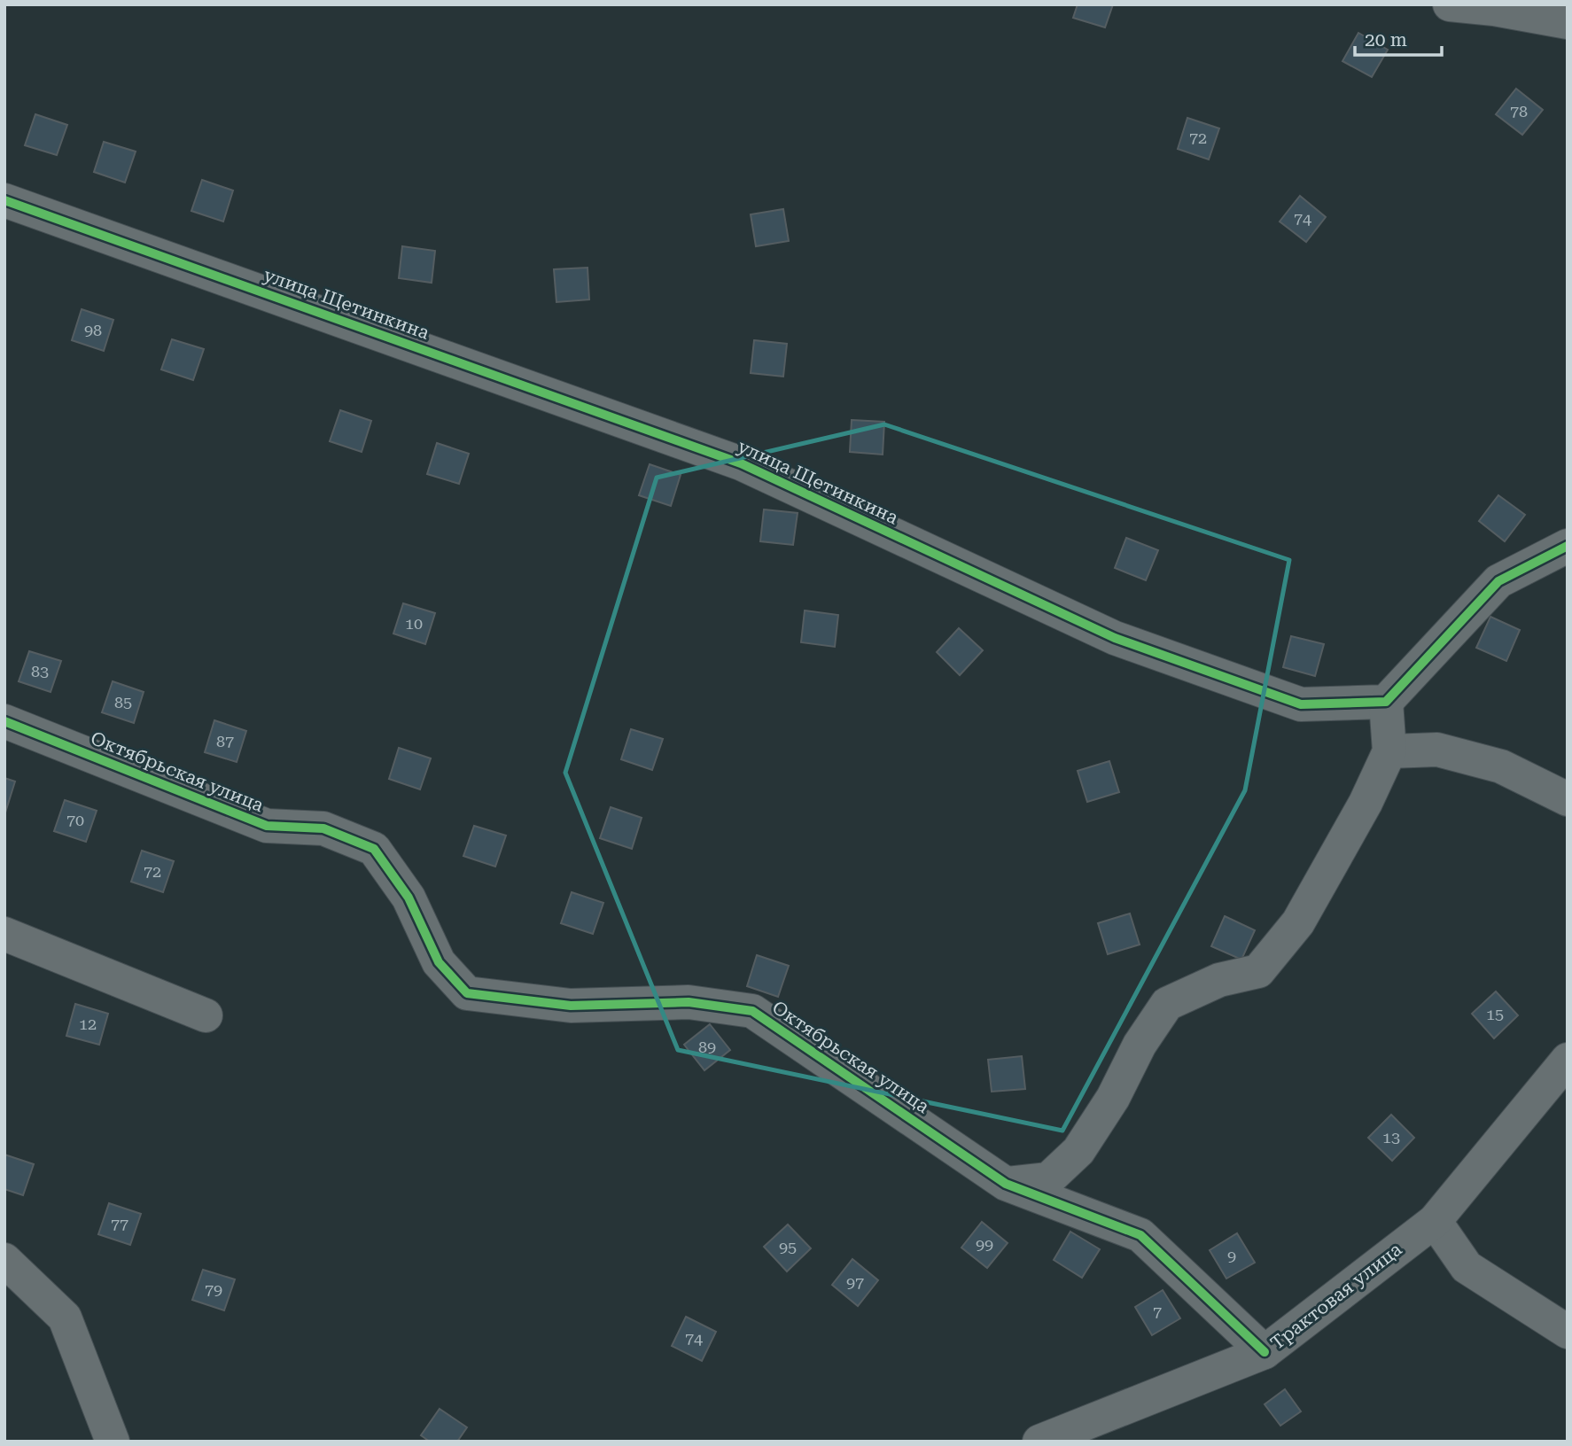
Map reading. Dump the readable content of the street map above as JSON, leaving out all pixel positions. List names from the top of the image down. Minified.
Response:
{"streets":{"street":["улица Щетинкина","Октябрьская улица","Трактовая улица"]},"crossings":[["Октябрьская улица","Трактовая улица"]],"house_numbers":["78","72","74","98","10","83","85","87","70","72","15","12","89","13","77","99","95","9","97","79","7","74"],"scale_bar":"20 m"}
